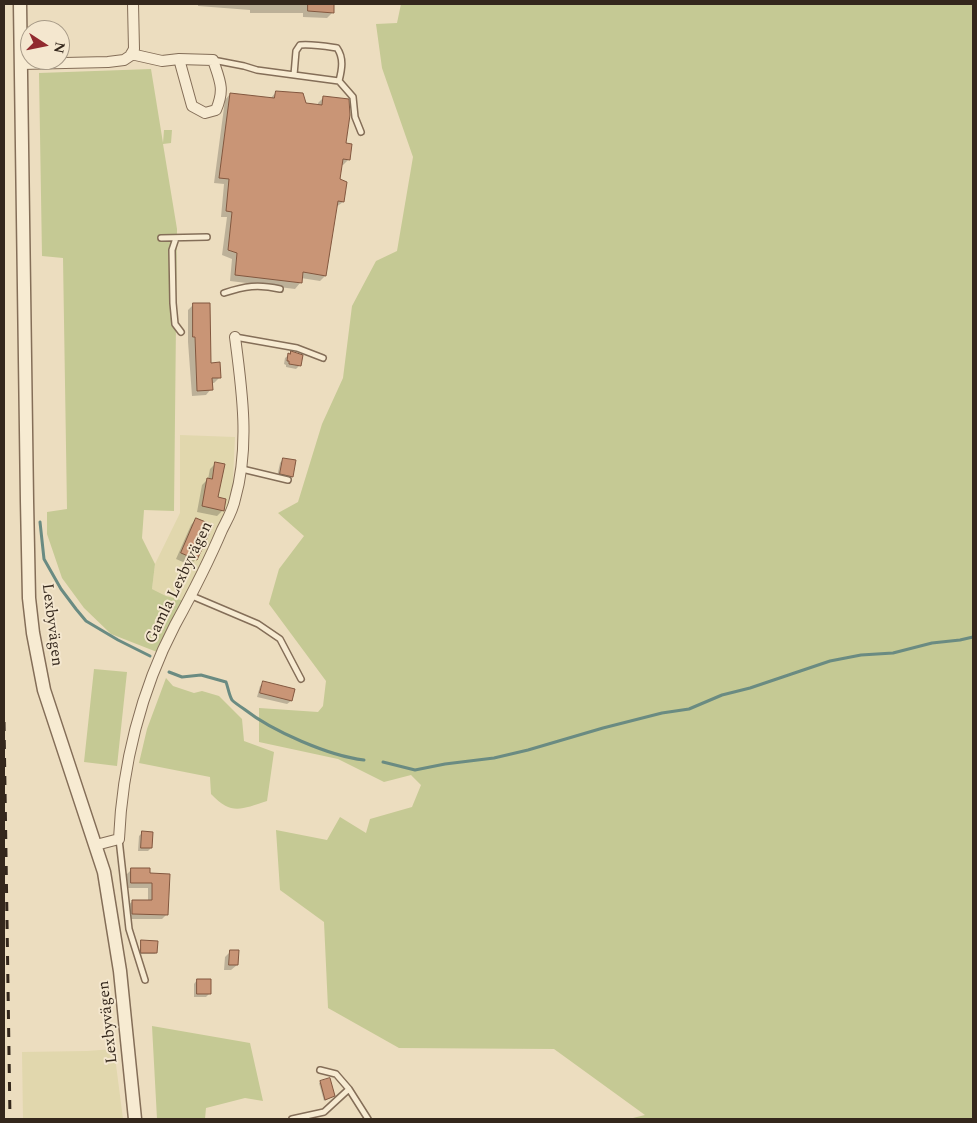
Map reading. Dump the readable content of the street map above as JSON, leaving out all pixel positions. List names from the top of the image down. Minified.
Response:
{"streets":{"street":["Gamla Lexbyvägen","Lexbyvägen"]},"north":"right"}
